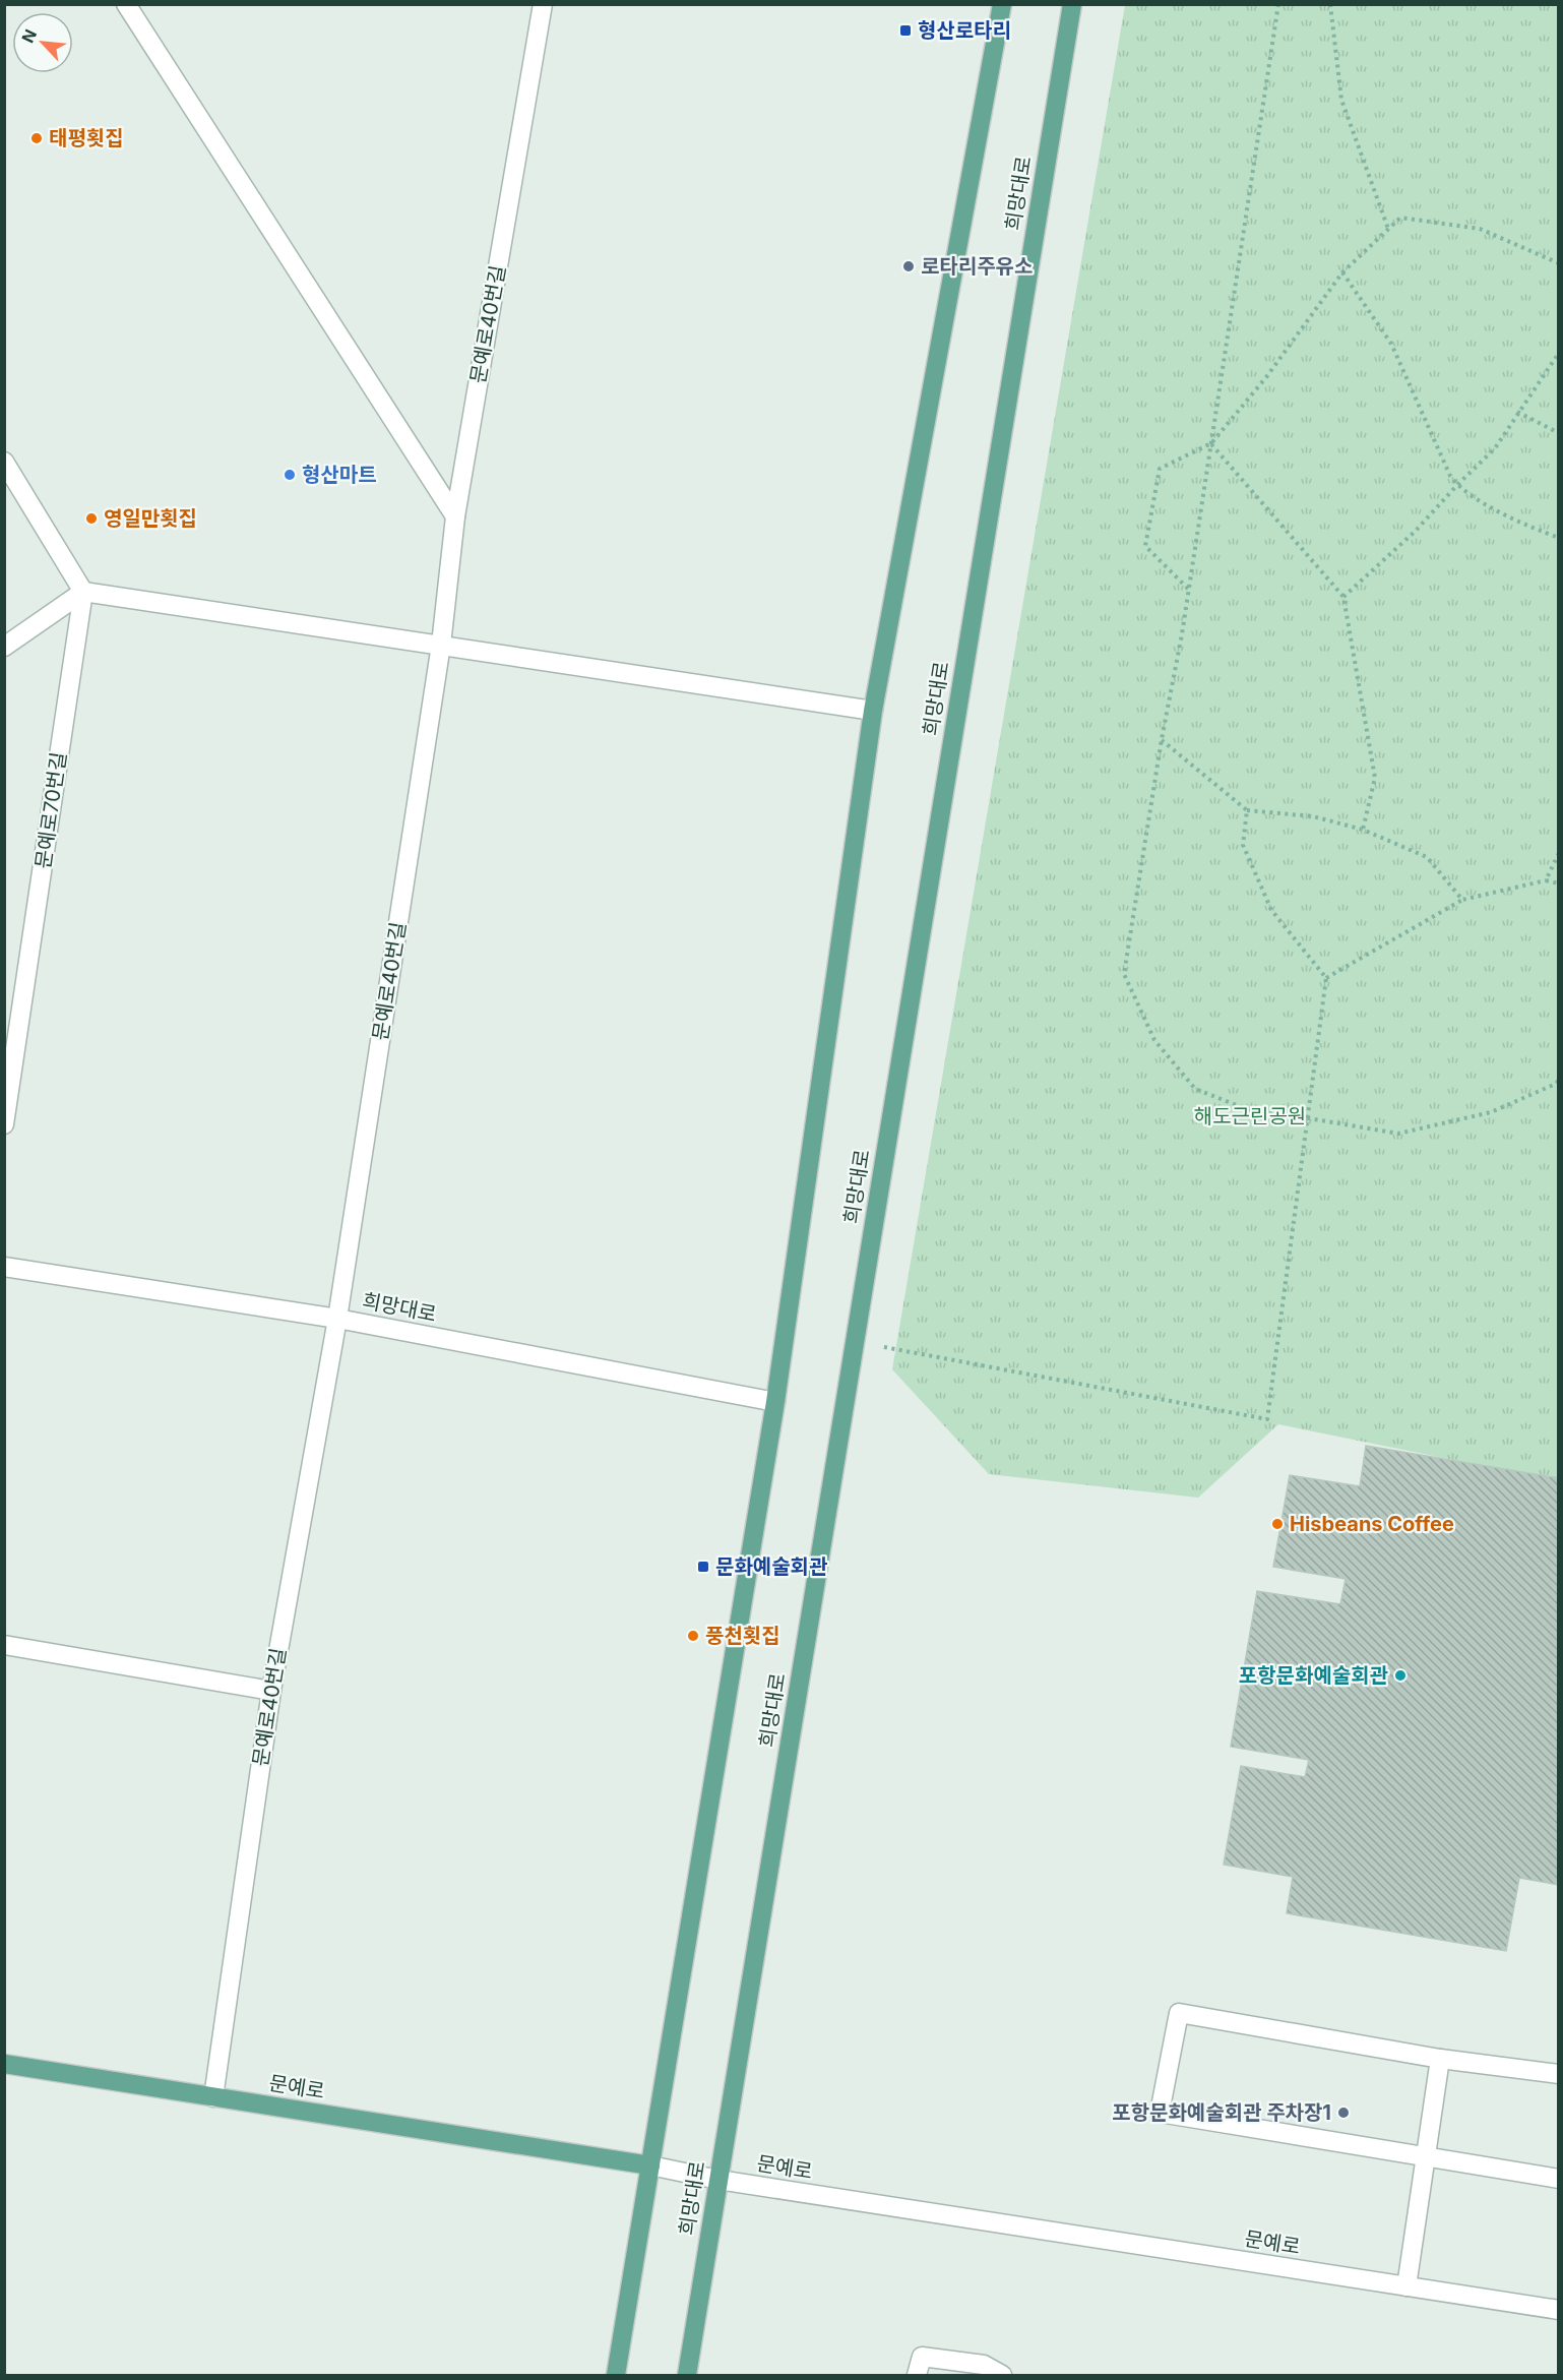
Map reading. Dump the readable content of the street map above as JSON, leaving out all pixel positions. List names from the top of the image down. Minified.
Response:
{"streets":{"main road":["희망대로","문예로"],"street":["문예로40번길","문예로70번길"]},"crossings":[["희망대로","문예로40번길"],["희망대로","문예로"],["문예로40번길","문예로"]],"parks":["해도근린공원"],"places":{"transit":["형산로타리","문화예술회관"],"other":["태평횟집","로타리주유소","형산마트","영일만횟집","Hisbeans Coffee","풍천횟집","포항문화예술회관","포항문화예술회관 주차장1"]},"north":"top left"}
